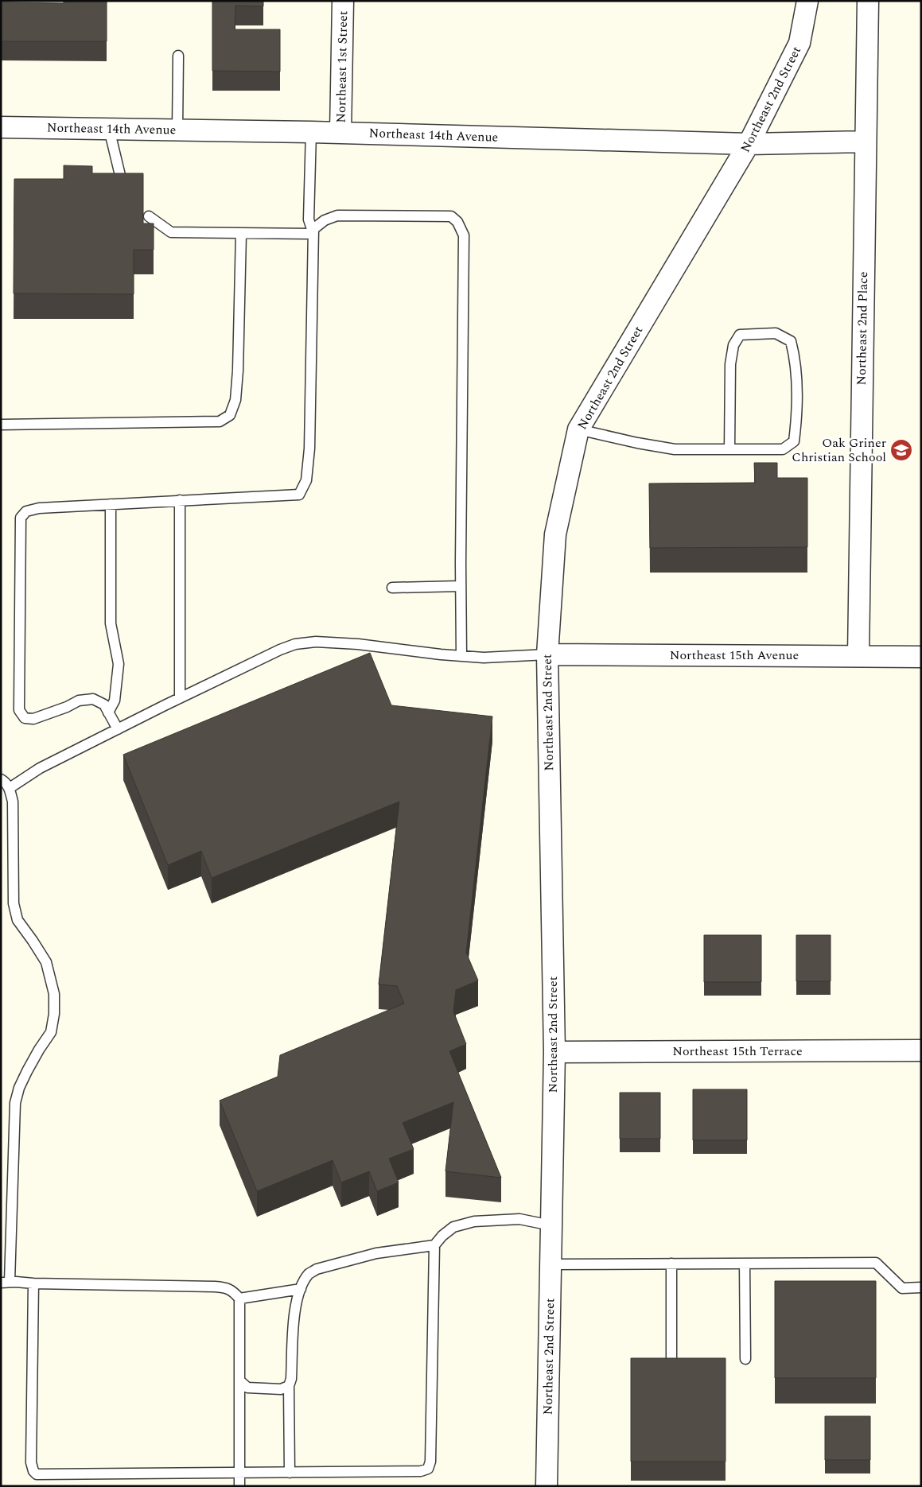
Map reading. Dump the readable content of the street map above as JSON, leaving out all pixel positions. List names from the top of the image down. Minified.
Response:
{"streets":{"street":["Northeast 1st Street","Northeast 2nd Street","Northeast 14th Avenue","Northeast 2nd Place","Northeast 15th Avenue","Northeast 15th Terrace"]},"crossings":[["Northeast 1st Street","Northeast 14th Avenue"],["Northeast 2nd Street","Northeast 14th Avenue"],["Northeast 2nd Street","Northeast 15th Avenue"],["Northeast 2nd Street","Northeast 15th Terrace"],["Northeast 14th Avenue","Northeast 2nd Place"],["Northeast 2nd Place","Northeast 15th Avenue"]],"places":{"school or university":["Oak Griner Christian School"]}}
